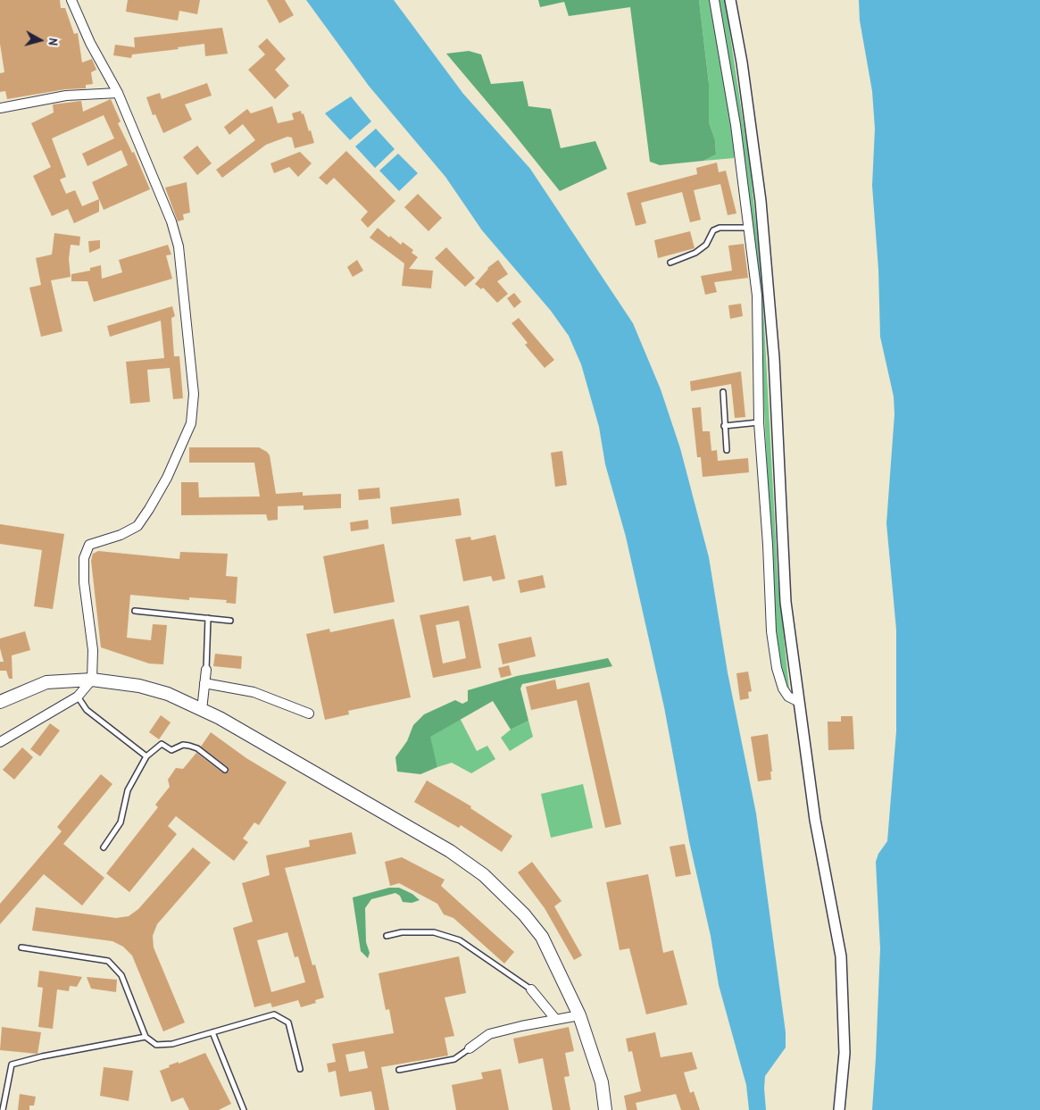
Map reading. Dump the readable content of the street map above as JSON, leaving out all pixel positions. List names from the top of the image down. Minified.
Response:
{"north":"right"}
